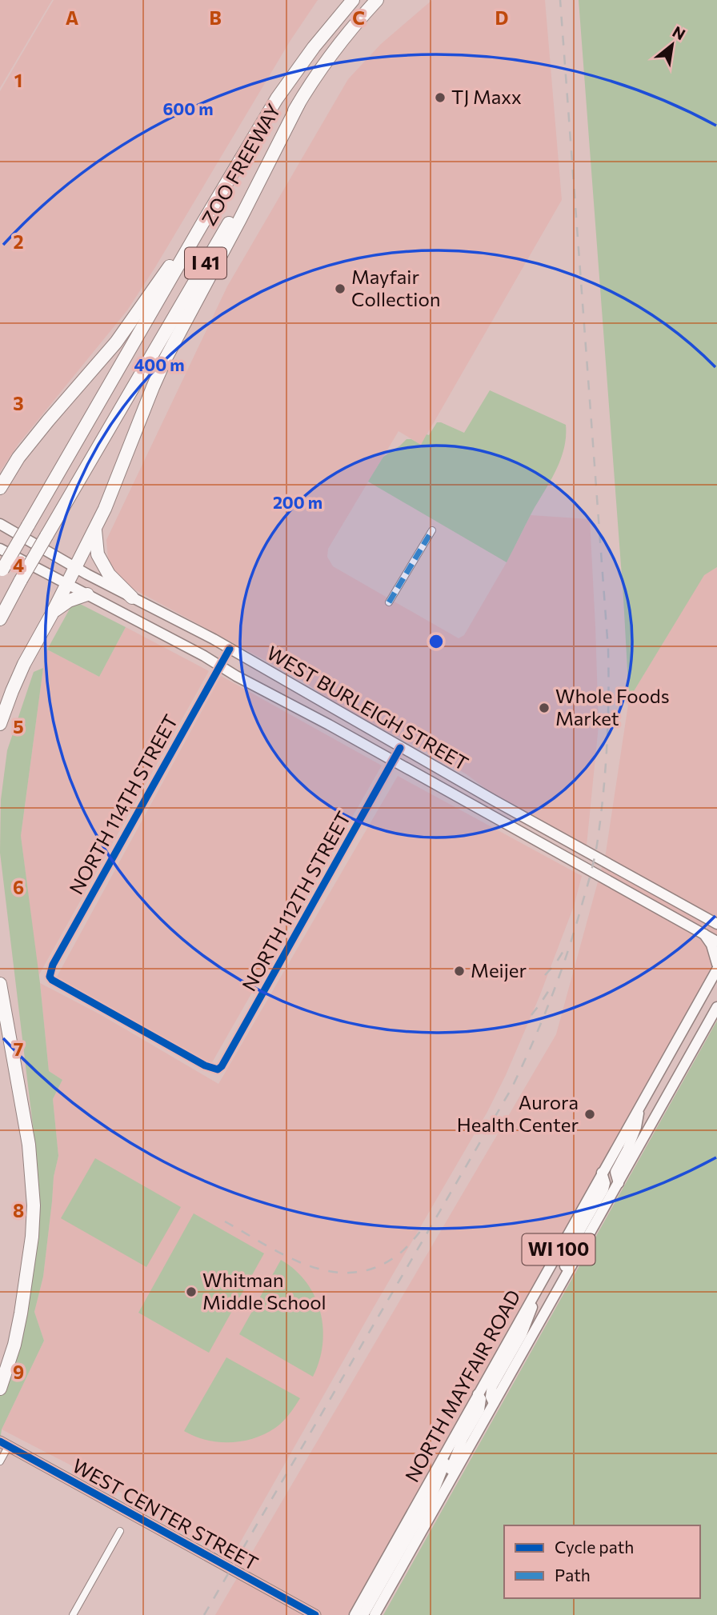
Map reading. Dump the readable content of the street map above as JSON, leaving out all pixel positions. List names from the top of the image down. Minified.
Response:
{"streets":{"highway":["ZOO FREEWAY","I 41"],"main road":["WEST BURLEIGH STREET","WI 100","NORTH MAYFAIR ROAD","WEST CENTER STREET"],"street":["NORTH 114TH STREET","NORTH 112TH STREET"]},"crossings":[["WEST BURLEIGH STREET","NORTH 114TH STREET"],["WEST BURLEIGH STREET","NORTH 112TH STREET"],["NORTH 114TH STREET","NORTH 112TH STREET"]],"places":["TJ Maxx","Mayfair Collection","Whole Foods Market","Meijer","Aurora Health Center","Whitman Middle School"],"legend":["Cycle path","Path"],"north":"top right","grid":{"columns":["A","B","C","D"],"rows":["1","2","3","4","5","6","7","8","9"]},"rings":["600 m","400 m","200 m"]}
